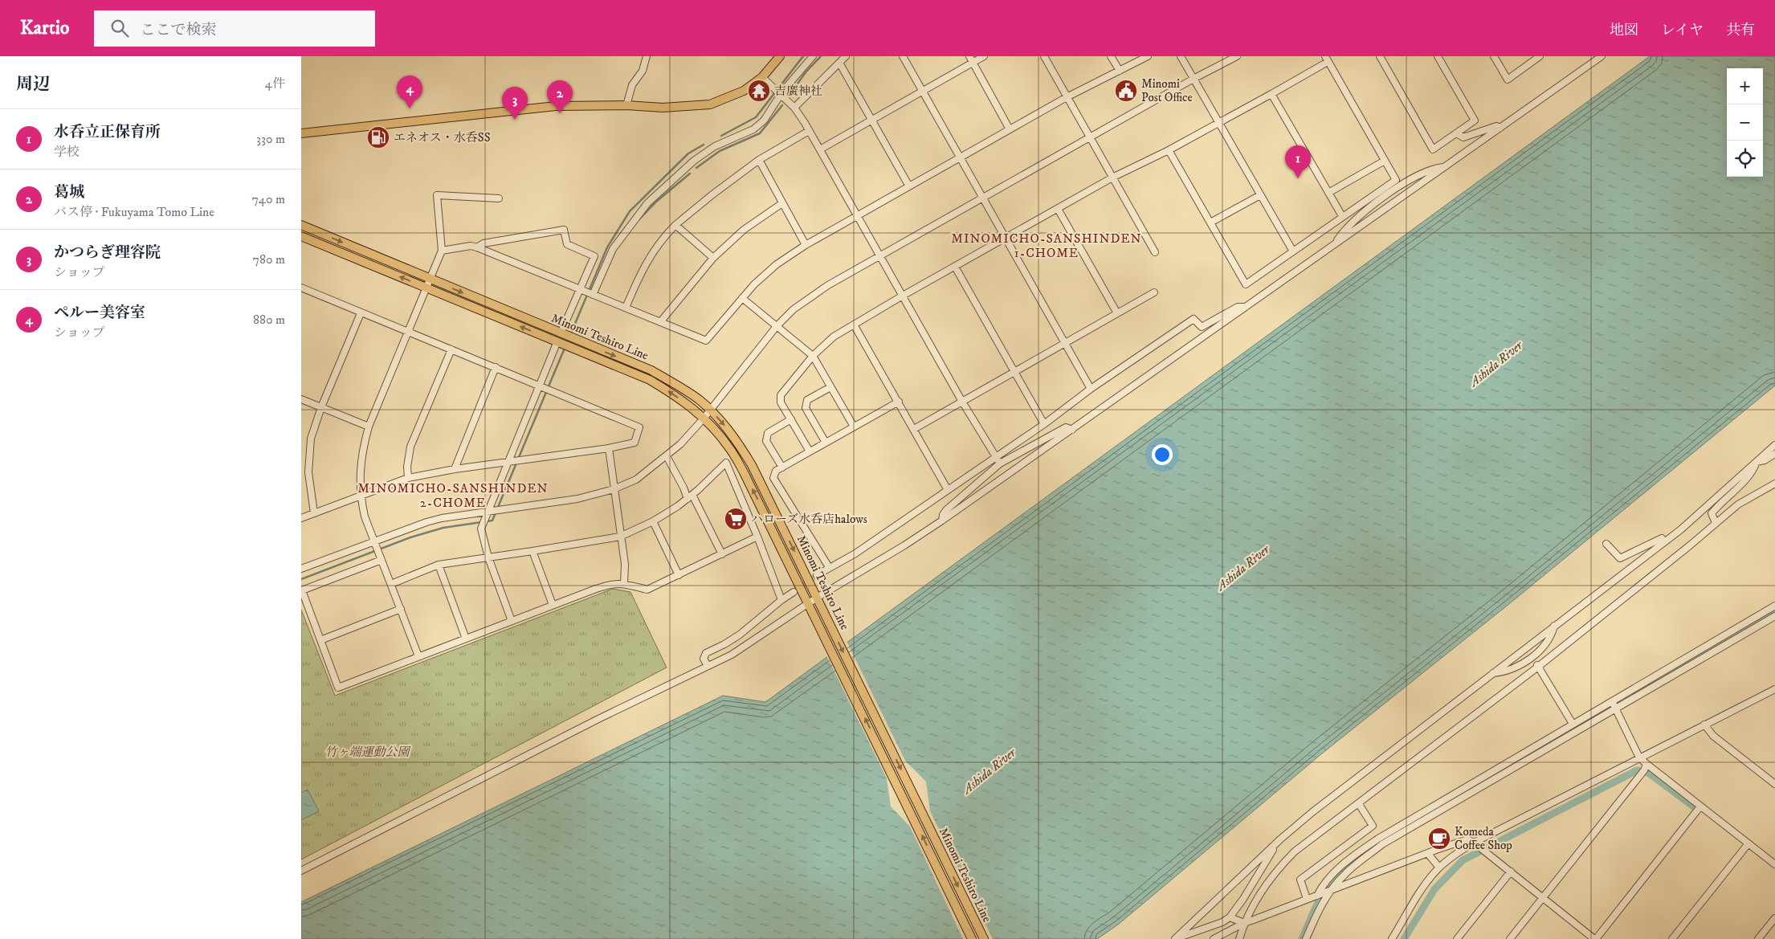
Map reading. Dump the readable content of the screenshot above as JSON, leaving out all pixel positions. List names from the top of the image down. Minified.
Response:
{"streets":{"main road":["Minomi Teshiro Line"]},"districts":["MINOMICHO-SANSHINDEN 1-CHOME","MINOMICHO-SANSHINDEN 2-CHOME"],"water":["Ashida River"],"parks":["竹ヶ端運動公園"],"places":{"temple":["吉廣神社"],"public building":["Minomi Post Office"],"fuel station":["エネオス・水呑SS"],"supermarket":["ハローズ水呑店halows"],"cafe":["Komeda Coffee Shop"]},"page":{"header":"Kartio","search":"ここで検索","nav":["地図","レイヤ","共有"],"heading":["周辺","4件"],"map_buttons":["+","−"],"pins":["4","2","3","1"],"list":[{"mark":"1","name":"水呑立正保育所","note":"学校","value":"330 m"},{"mark":"2","name":"葛城","note":"バス停 · Fukuyama Tomo Line","value":"740 m"},{"mark":"3","name":"かつらぎ理容院","note":"ショップ","value":"780 m"},{"mark":"4","name":"ペルー美容室","note":"ショップ","value":"880 m"}]}}
